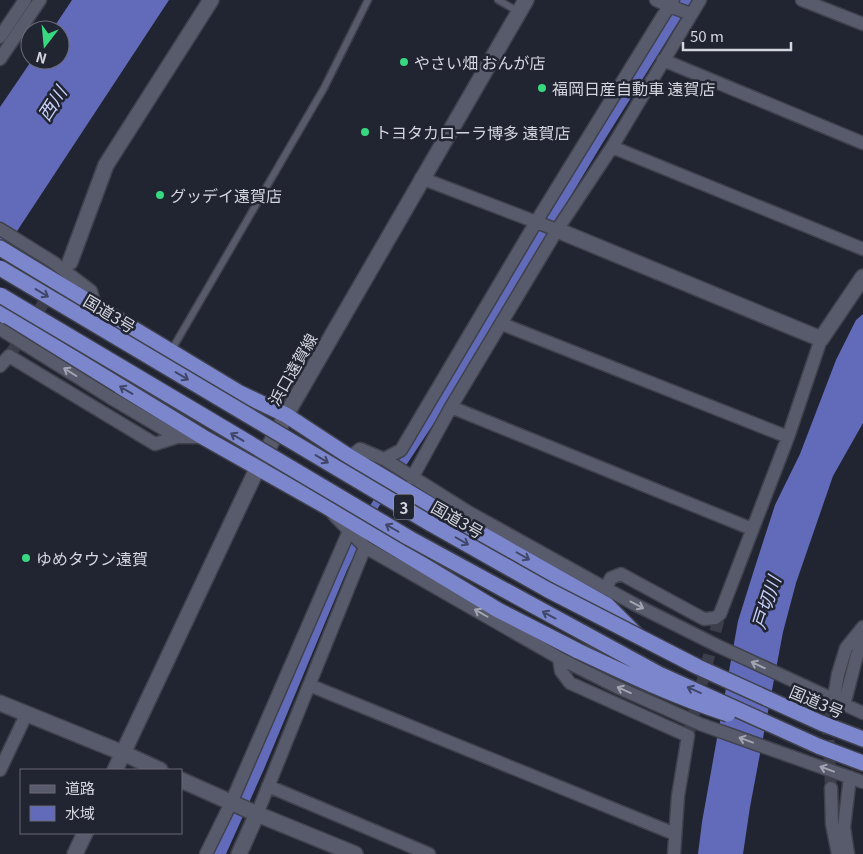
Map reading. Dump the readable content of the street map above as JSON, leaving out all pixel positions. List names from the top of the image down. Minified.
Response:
{"streets":{"highway":["国道3号","3"],"street":["浜口遠賀線"]},"water":["西川","戸切川"],"places":["やさい畑 おんが店","福岡日産自動車 遠賀店","トヨタカローラ博多 遠賀店","グッデイ遠賀店","ゆめタウン遠賀"],"legend":["道路","水域"],"scale_bar":"50 m","north":"bottom"}
